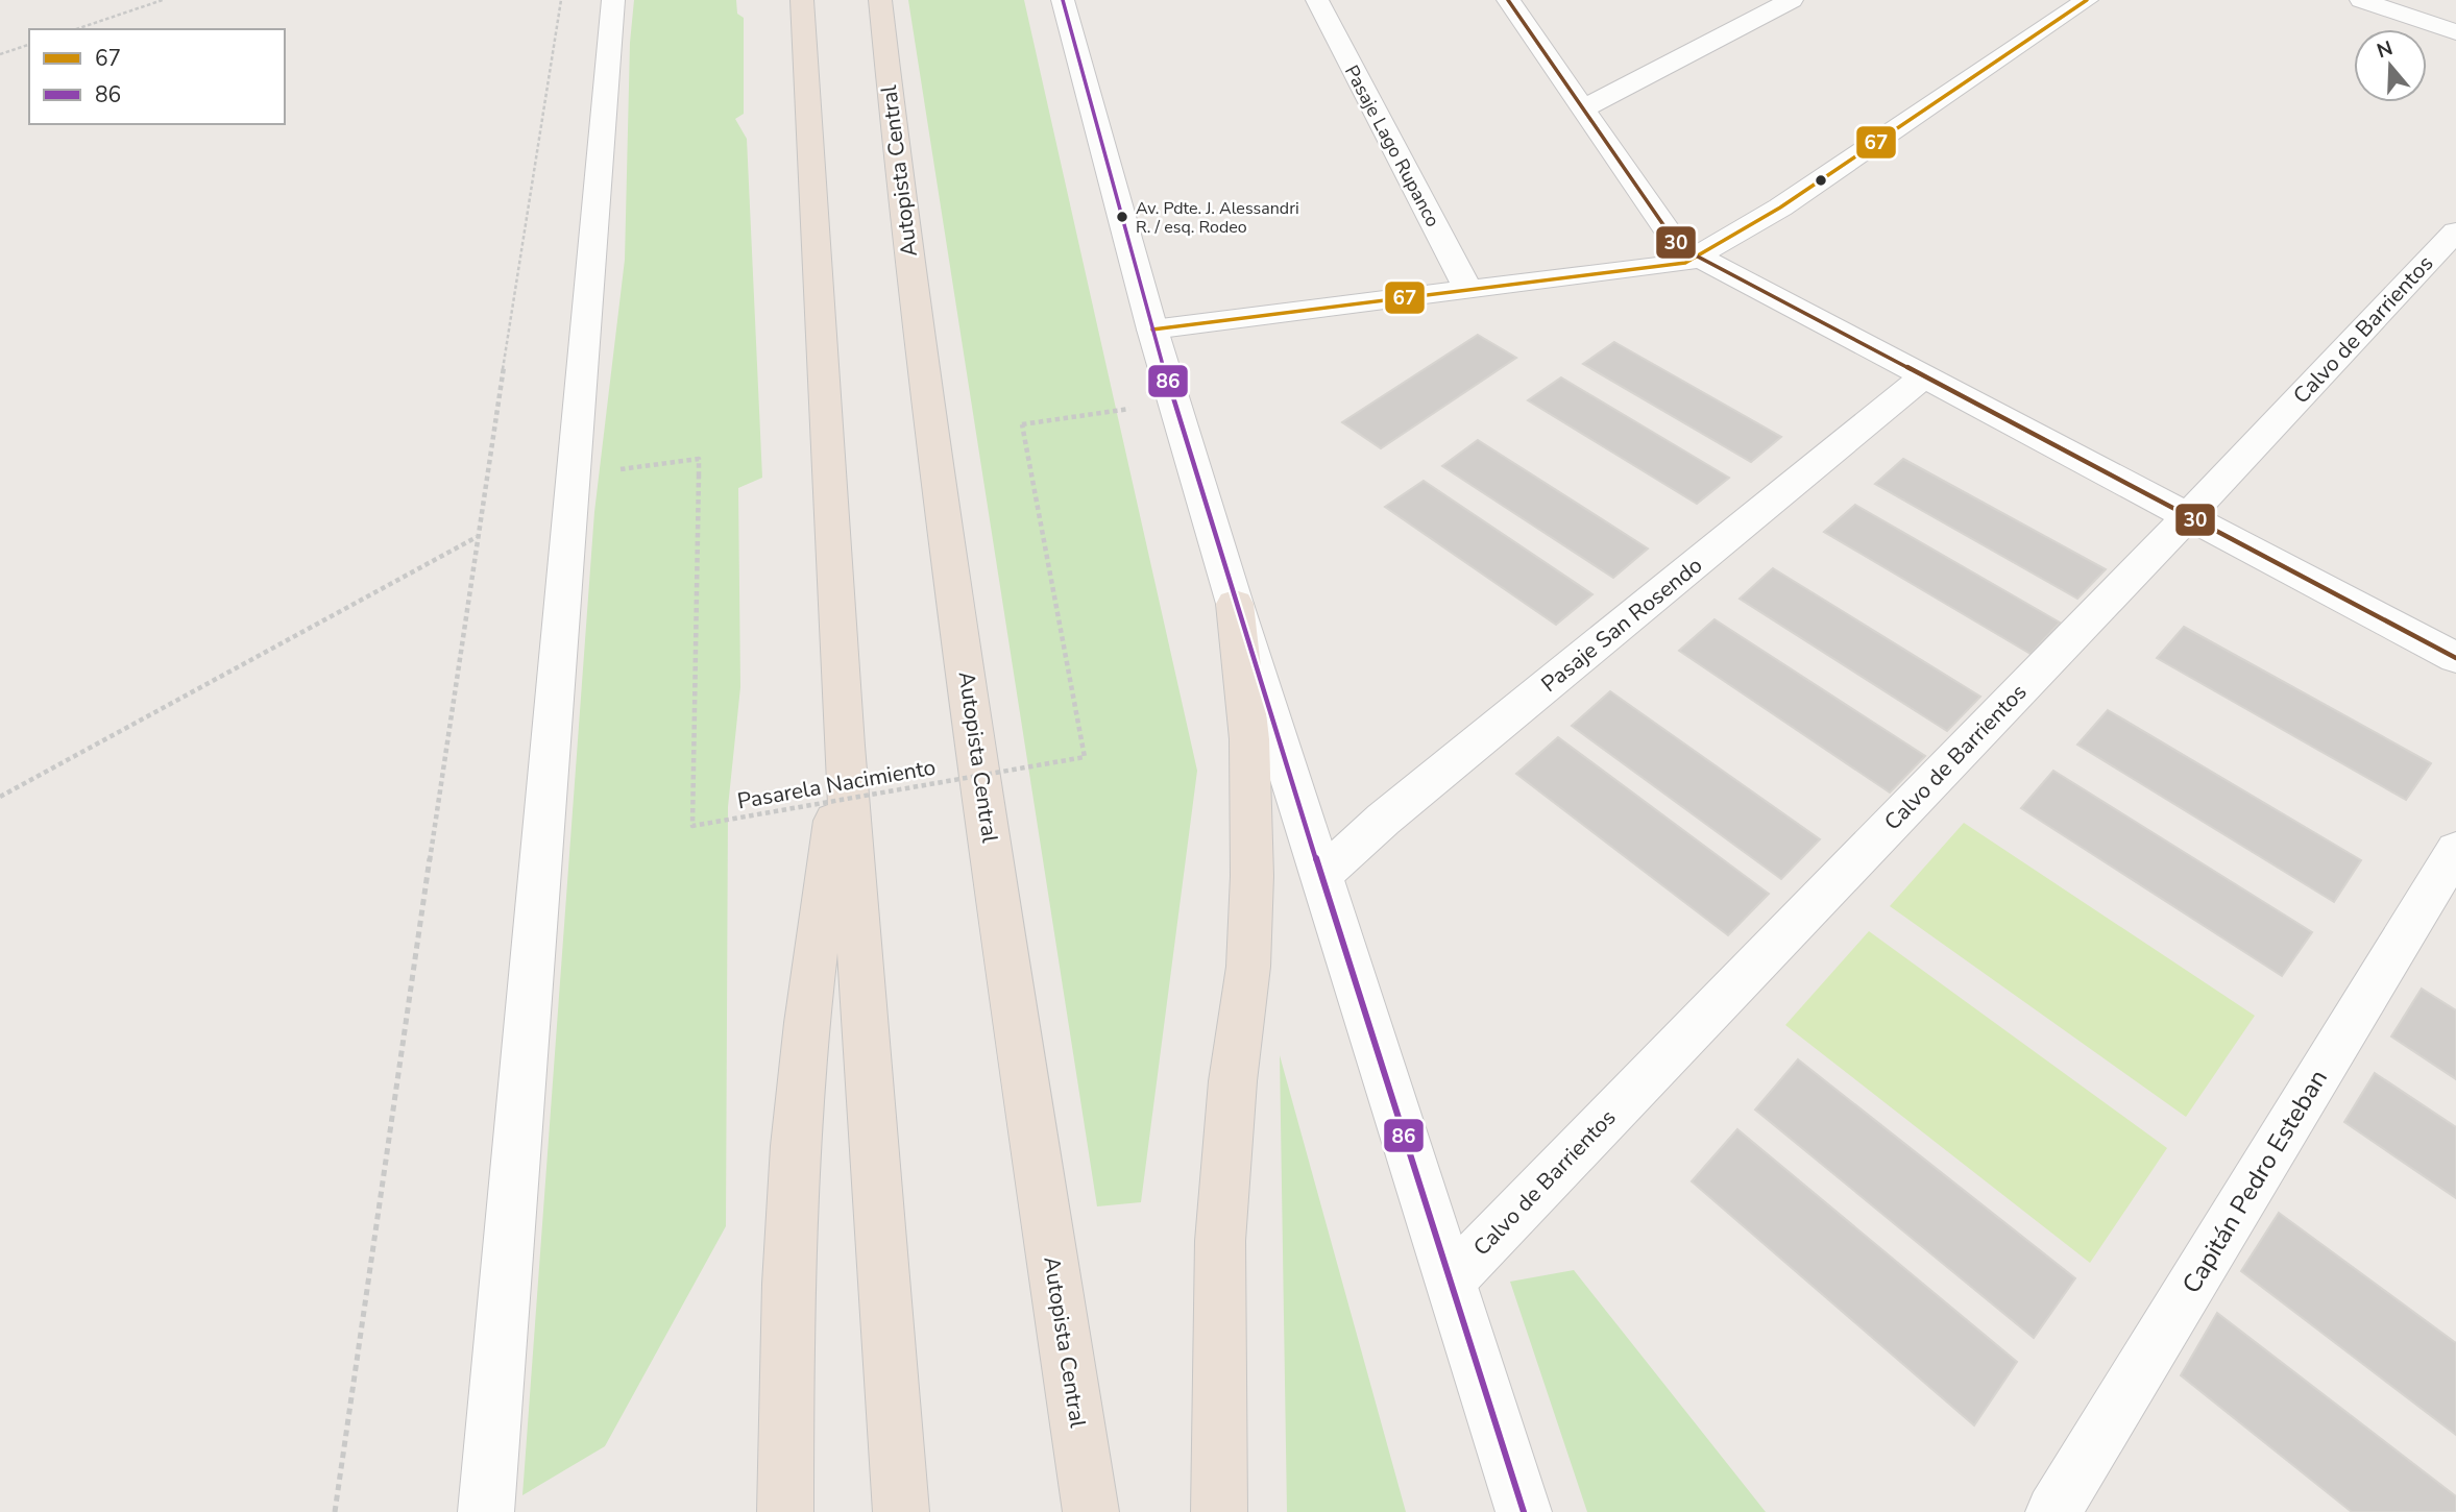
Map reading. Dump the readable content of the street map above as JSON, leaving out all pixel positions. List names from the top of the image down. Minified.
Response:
{"streets":{"highway":["Autopista Central"],"street":["Pasaje Lago Rupanco","Calvo de Barrientos","Pasaje San Rosendo","Capitán Pedro Esteban"],"path":["Pasarela Nacimiento"]},"places":["Av. Pdte. J. Alessandri R. / esq. Rodeo"],"lines":["transit line 67","transit line 86","transit line 30"],"legend":["67","86"],"north":"top"}
